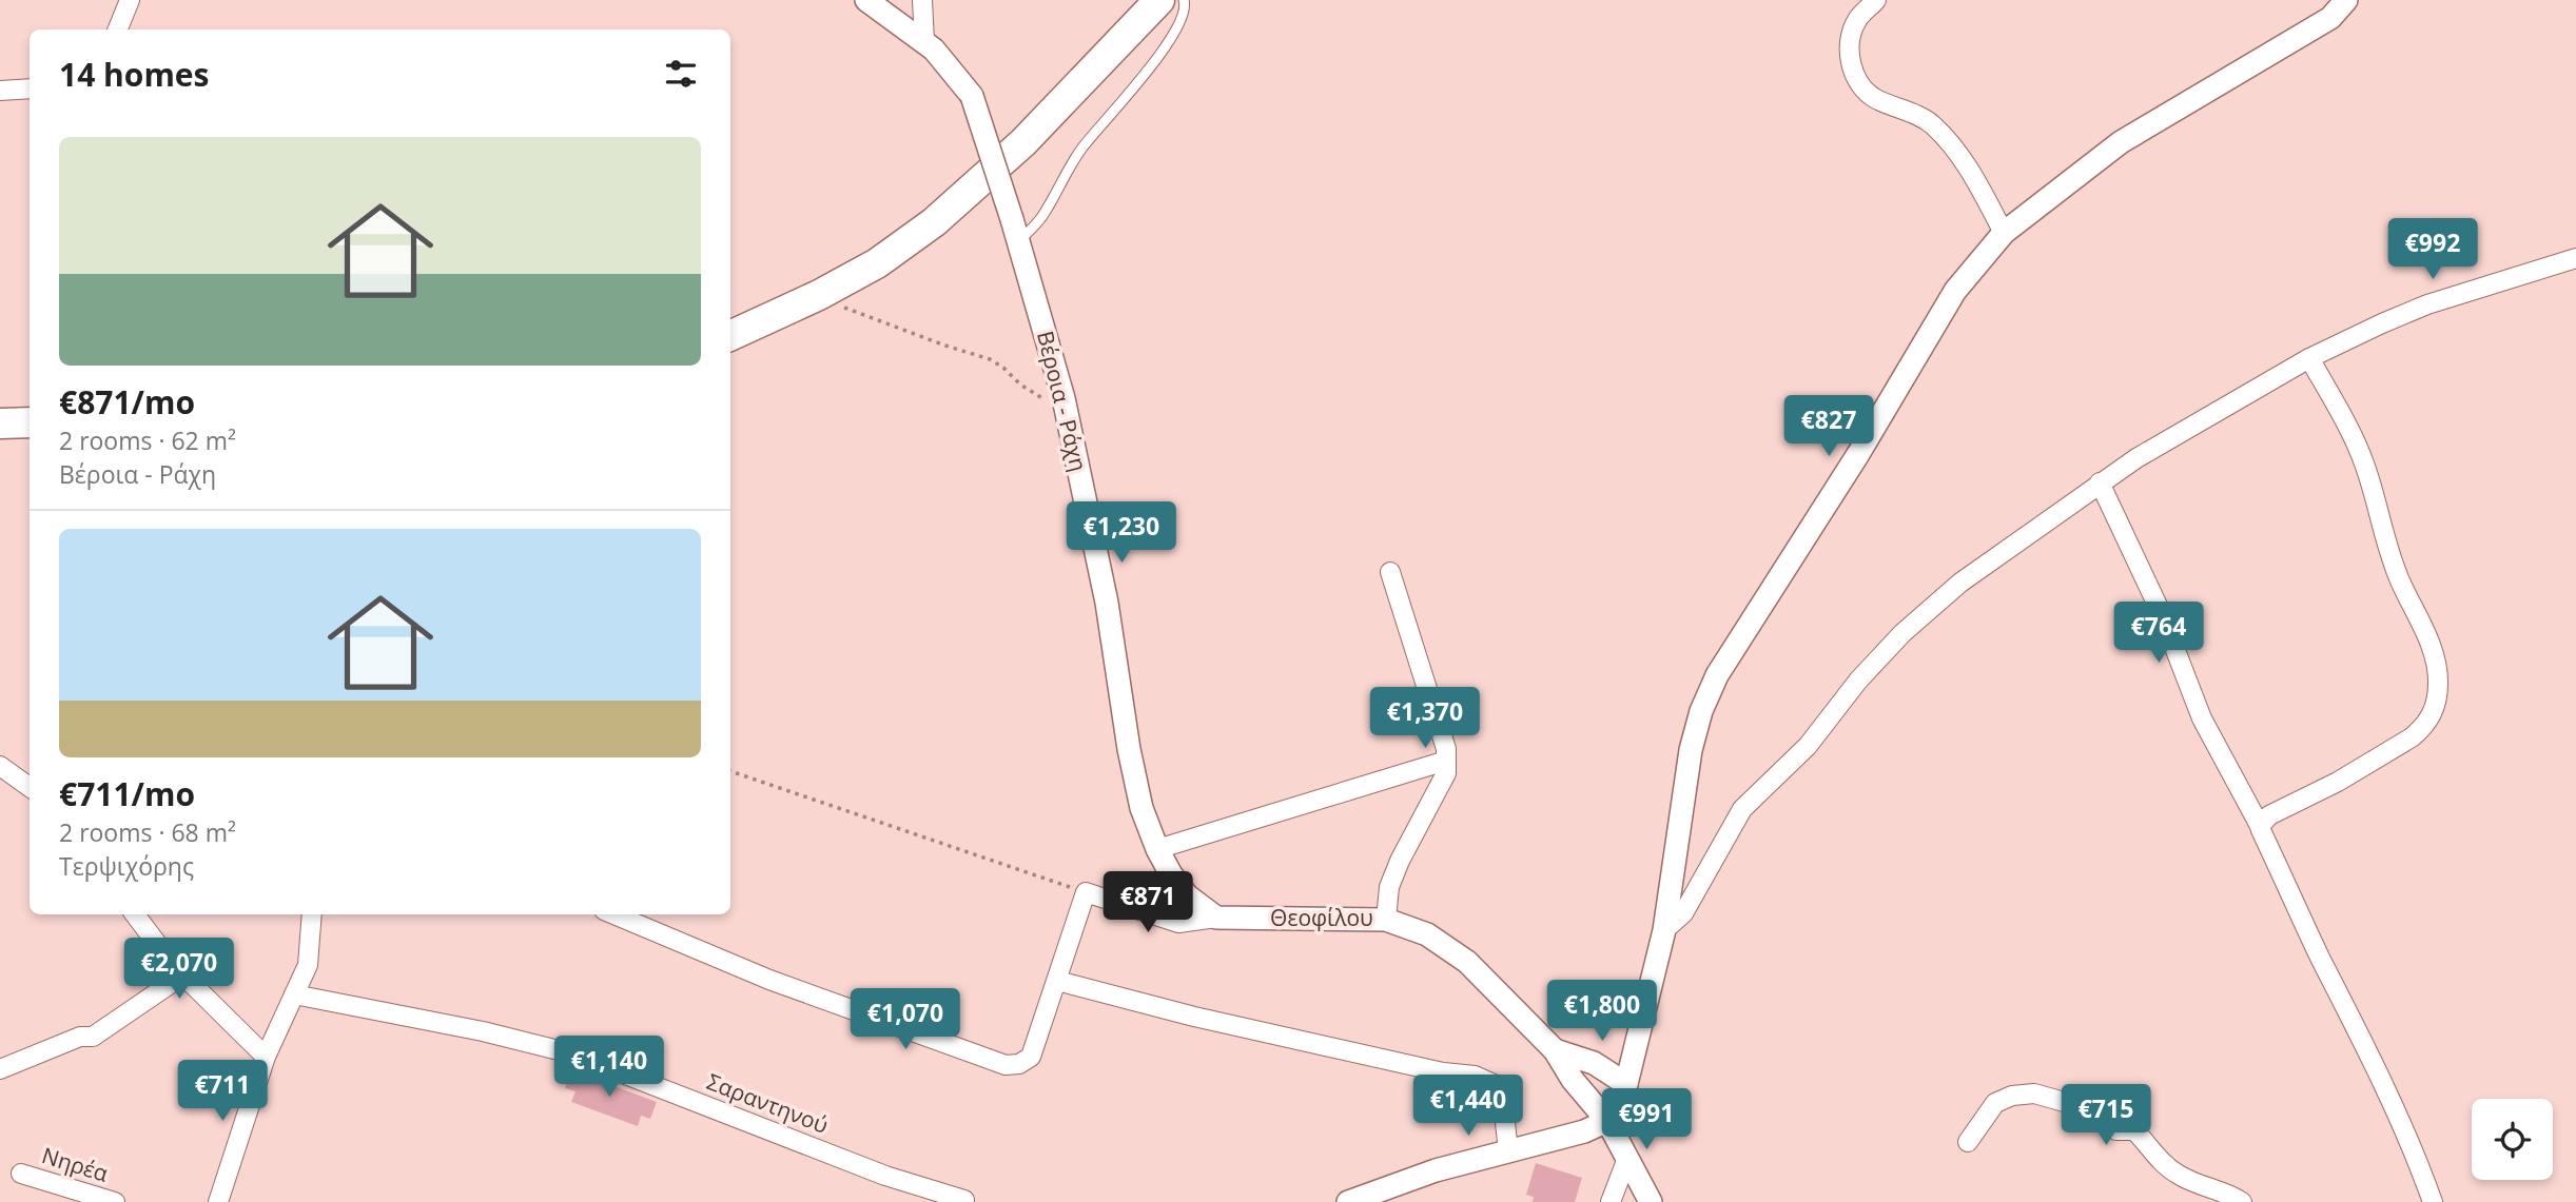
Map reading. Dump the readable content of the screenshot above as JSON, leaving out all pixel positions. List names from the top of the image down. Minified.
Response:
{"streets":{"street":["Βέροια - Ράχη","Θεοφίλου","Σαραντηνού","Νηρέα"]},"crossings":[["Βέροια - Ράχη","Θεοφίλου"]],"page":{"heading":"14 homes","list":[{"name":"€871/mo","note":"2 rooms · 62 m² · Βέροια - Ράχη"},{"name":"€711/mo","note":"2 rooms · 68 m² · Τερψιχόρης"}],"price":["€992","€827","€1,230","€764","€1,370","€871","€2,070","€1,800","€1,070","€1,140","€711","€1,440","€715","€991"]}}
